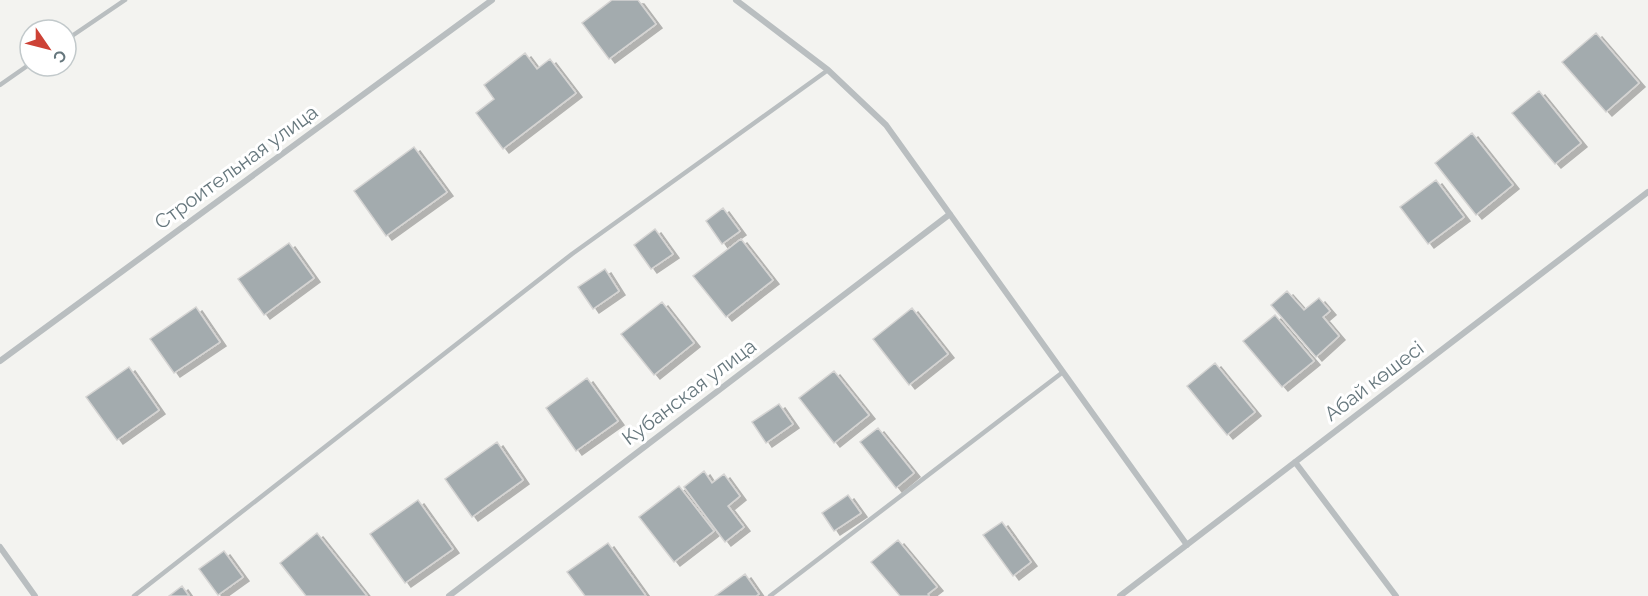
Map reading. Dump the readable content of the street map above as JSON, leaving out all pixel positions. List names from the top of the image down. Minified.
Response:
{"streets":{"street":["Строительная улица","Абай көшесі","Кубанская улица"]},"north":"bottom right"}
